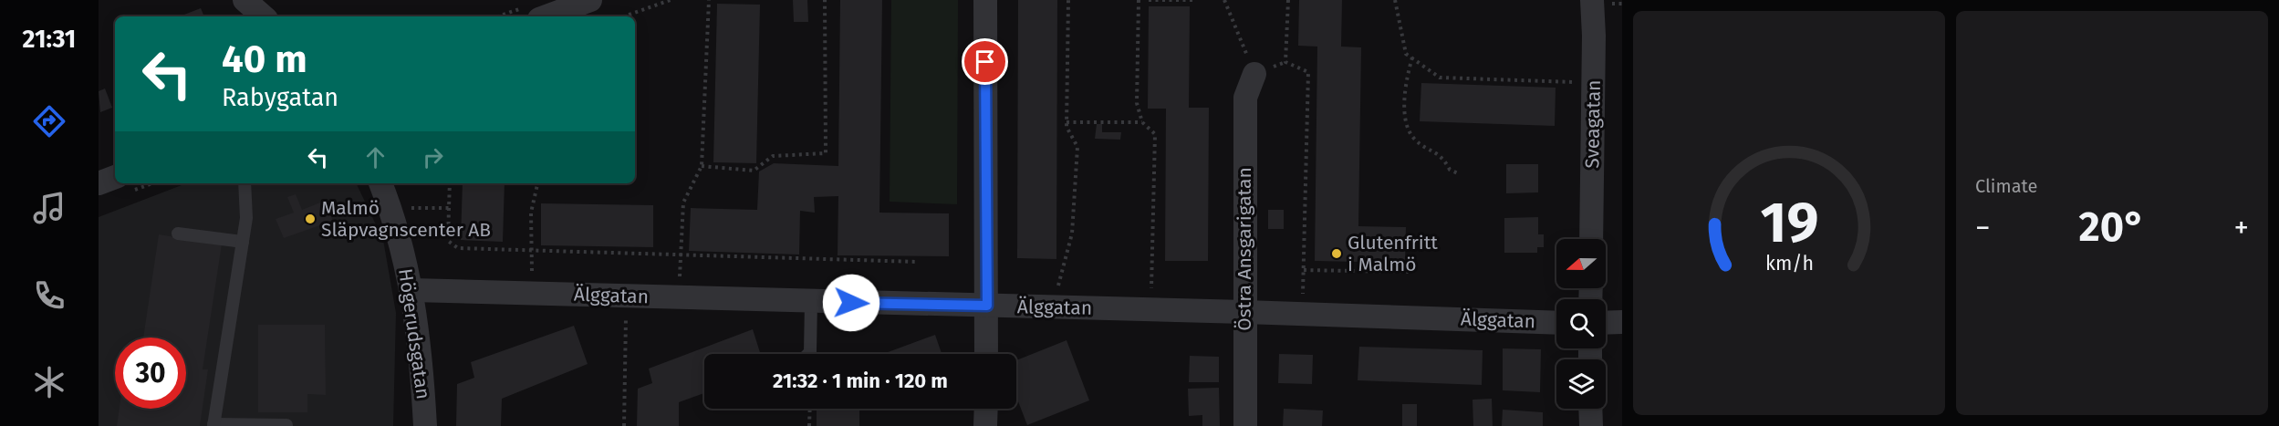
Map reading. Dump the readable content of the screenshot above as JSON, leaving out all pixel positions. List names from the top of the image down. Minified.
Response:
{"streets":{"street":["Sveagatan","Östra Ansgarigatan","Älggatan","Högerudsgatan"]},"crossings":[["Östra Ansgarigatan","Älggatan"],["Älggatan","Högerudsgatan"]],"places":["Malmö Släpvagnscenter AB","Glutenfritt i Malmö"],"north":"left","page":{"tabs":"21:31","tile":"Climate","turn":["40 m","Rabygatan"],"heat":["−","20°","+"],"limit":"30","trip":"21:32 · 1 min · 120 m","gauge":["19","km/h"]}}
